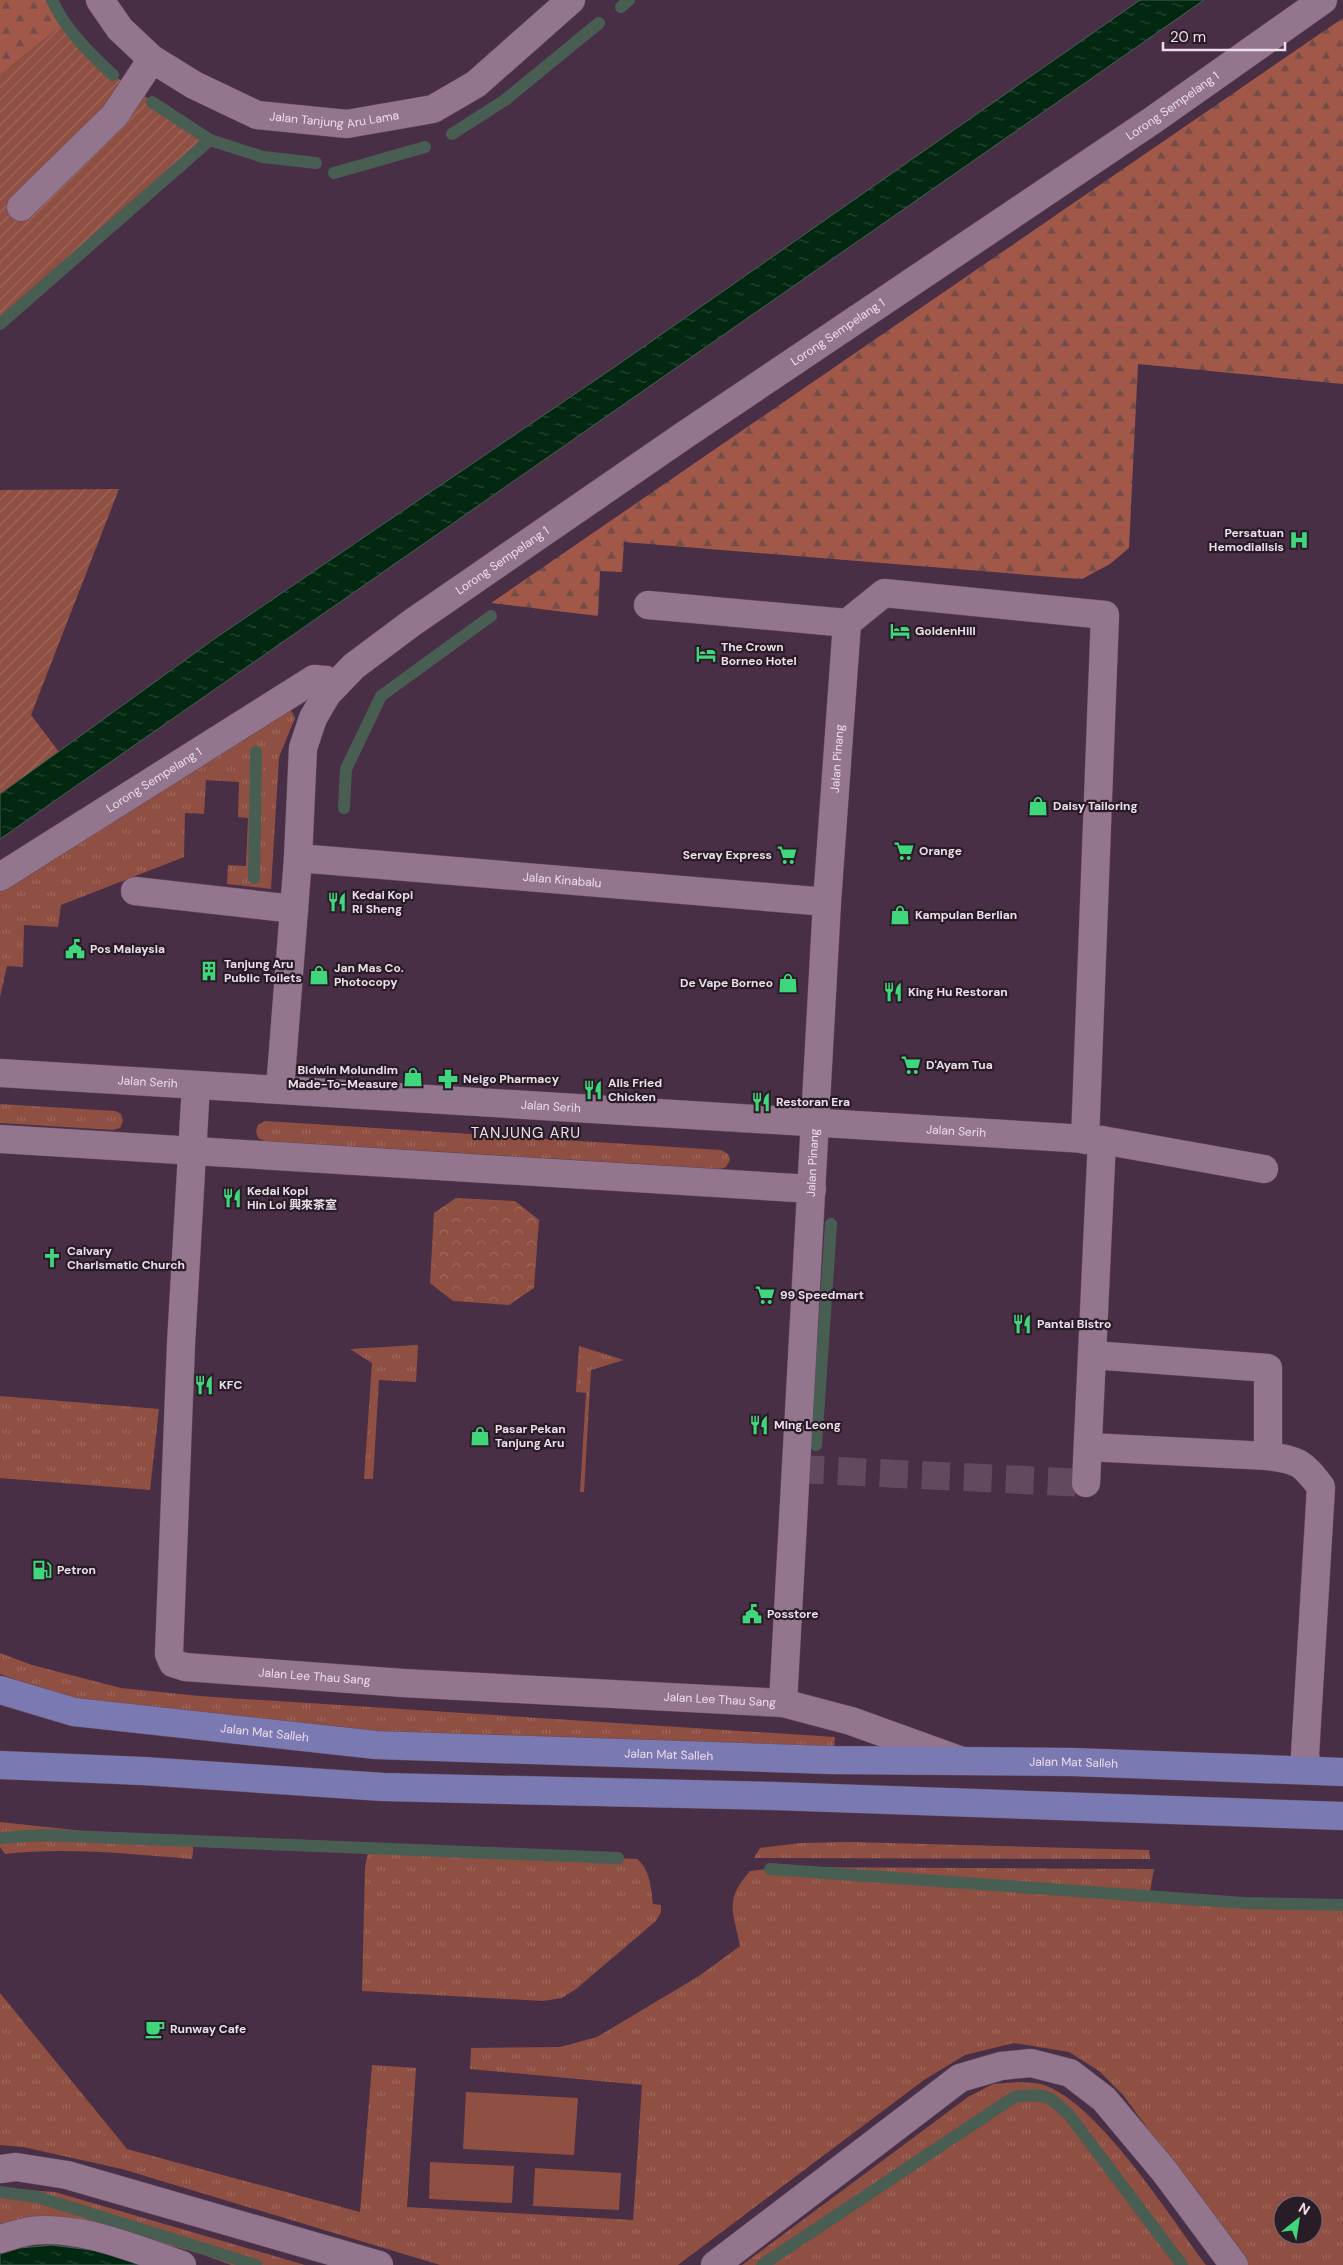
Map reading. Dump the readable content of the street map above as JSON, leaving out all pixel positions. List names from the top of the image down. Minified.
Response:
{"streets":{"main road":["Jalan Mat Salleh"],"street":["Lorong Sempelang 1","Jalan Tanjung Aru Lama","Jalan Pinang","Jalan Kinabalu","Jalan Serih","Jalan Lee Thau Sang"]},"crossings":[["Jalan Pinang","Jalan Kinabalu"],["Jalan Pinang","Jalan Serih"],["Jalan Pinang","Jalan Lee Thau Sang"],["Jalan Lee Thau Sang","Jalan Mat Salleh"]],"districts":["TANJUNG ARU"],"places":{"hospital":["Persatuan Hemodialisis"],"hotel":["GoldenHill","The Crown Borneo Hotel"],"shop":["Daisy Tailoring","Kampulan Berlian","Jan Mas Co. Photocopy","De Vape Borneo","Bidwin Molundim Made-To-Measure","Pasar Pekan Tanjung Aru"],"supermarket":["Orange","Servay Express","D'Ayam Tua","99 Speedmart"],"restaurant":["Kedai Kopi Ri Sheng","King Hu Restoran","Alis Fried Chicken","Restoran Era","Kedai Kopi Hin Loi 興來茶室","Pantai Bistro","KFC","Ming Leong"],"public building":["Pos Malaysia","Posstore"],"building":["Tanjung Aru Public Toilets"],"pharmacy":["Neigo Pharmacy"],"church":["Calvary Charismatic Church"],"fuel station":["Petron"],"cafe":["Runway Cafe"]},"scale_bar":"20 m","north":"top right"}
